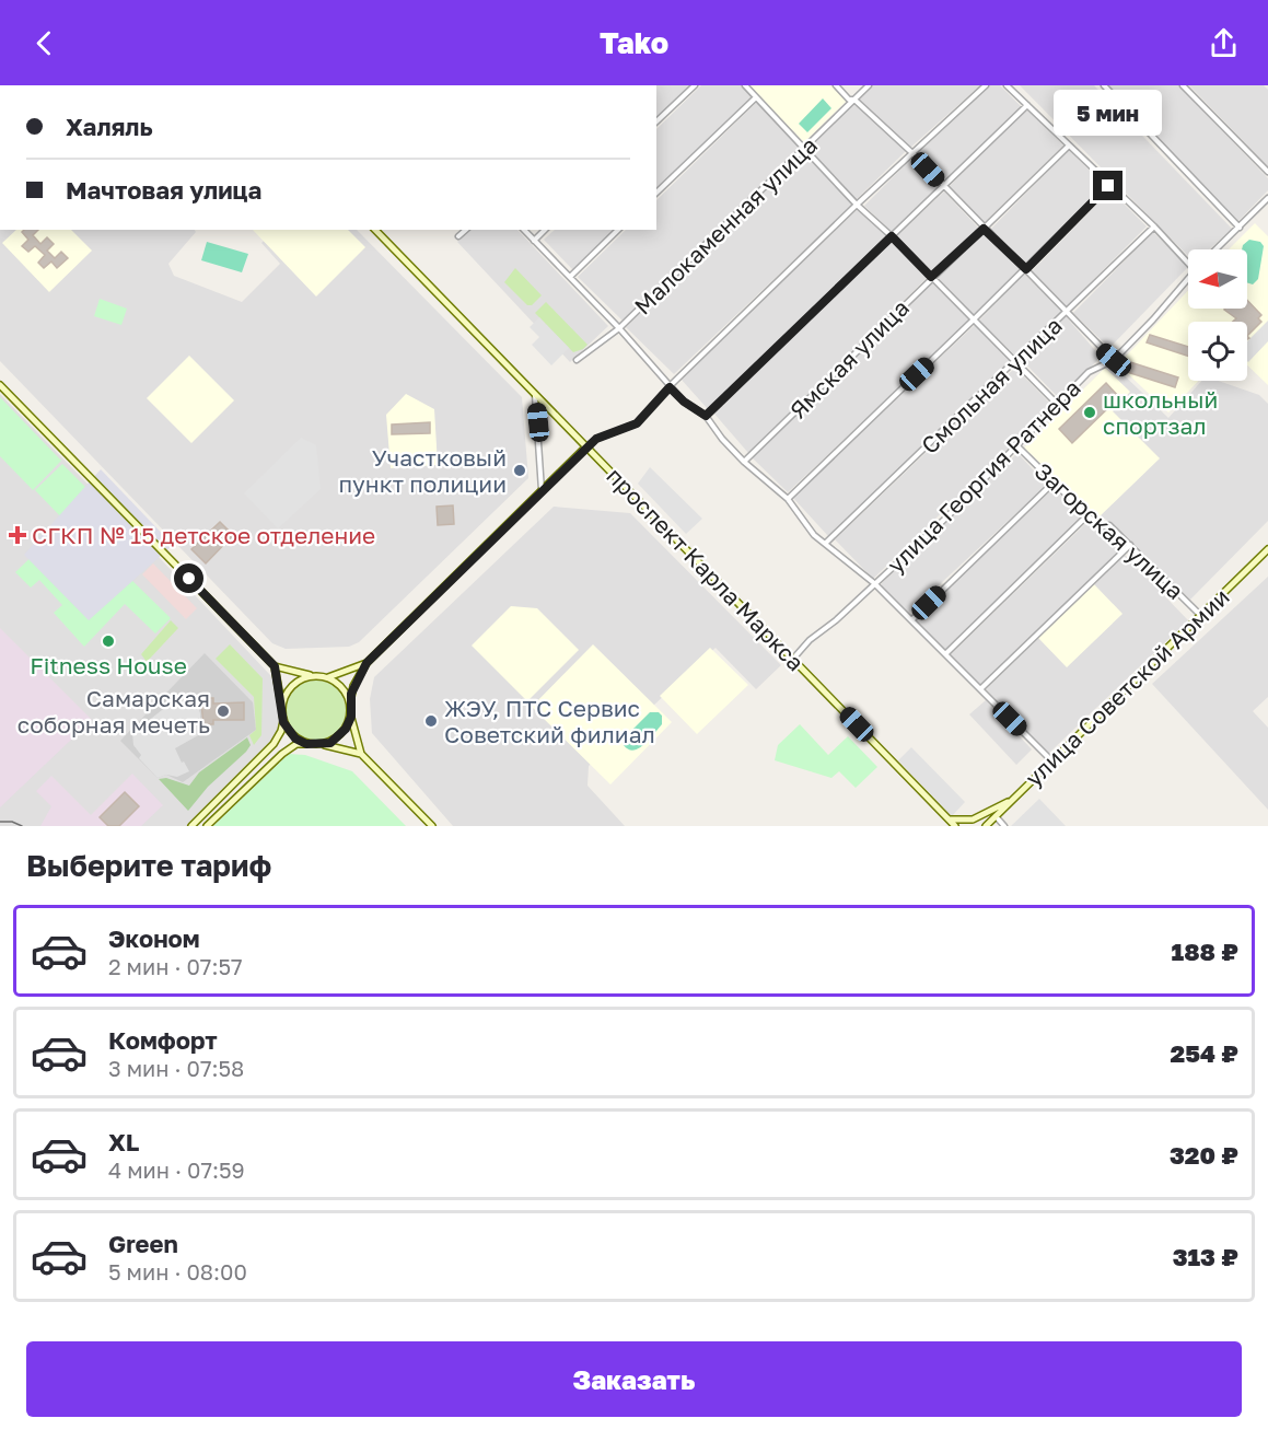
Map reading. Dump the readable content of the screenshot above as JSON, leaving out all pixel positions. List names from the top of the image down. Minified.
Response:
{"streets":{"street":["Малокаменная улица","Ямская улица","Смольная улица","улица Георгия Ратнера","Загорская улица","проспект Карла Маркса","улица Советской Армии"]},"crossings":[["улица Георгия Ратнера","Загорская улица"],["улица Георгия Ратнера","проспект Карла Маркса"],["Загорская улица","улица Советской Армии"]],"places":{"other":["школьный спортзал","Участковый пункт полиции","Fitness House","Самарская соборная мечеть","ЖЭУ, ПТС Сервис Советский филиал"],"health":["СГКП № 15 детское отделение"]},"north":"left","page":{"header":"Tako","banner":["Халяль","Мачтовая улица"],"bubble":"5 мин","heading":"Выберите тариф","list":[{"name":"Эконом","note":"2 мин · 07:57","value":"188 ₽"},{"name":"Комфорт","note":"3 мин · 07:58","value":"254 ₽"},{"name":"XL","note":"4 мин · 07:59","value":"320 ₽"},{"name":"Green","note":"5 мин · 08:00","value":"313 ₽"}],"buttons":"Заказать"}}
